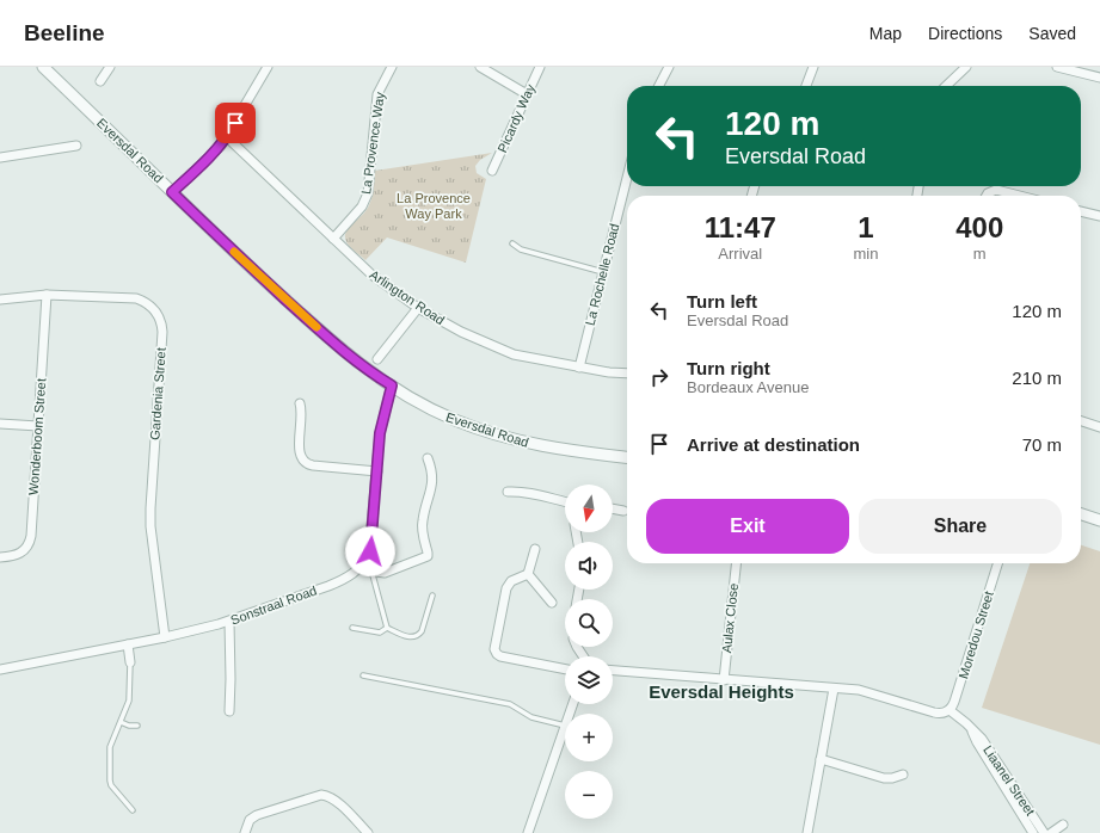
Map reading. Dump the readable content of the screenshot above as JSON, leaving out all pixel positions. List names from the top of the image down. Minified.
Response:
{"streets":{"street":["Picardy Way","La Provence Way","Eversdal Road","La Rochelle Road","Arlington Road","Gardenia Street","Wonderboom Street","Sonstraal Road","Aulax Close","Moredou Street","Liaanel Street"]},"crossings":[["La Provence Way","Arlington Road"],["La Rochelle Road","Arlington Road"],["Gardenia Street","Wonderboom Street"],["Gardenia Street","Sonstraal Road"],["Moredou Street","Liaanel Street"]],"districts":["Eversdal Heights"],"parks":["La Provence Way Park"],"north":"bottom","page":{"header":"Beeline","nav":["Map","Directions","Saved"],"turn":["120 m","Eversdal Road"],"eta":["11:47","Arrival","1","min","400","m"],"list":[{"name":"Turn left","note":"Eversdal Road","value":"120 m"},{"name":"Turn right","note":"Bordeaux Avenue","value":"210 m"},{"name":"Arrive at destination","value":"70 m"}],"map_buttons":["+","−"],"buttons":["Exit","Share"]}}
